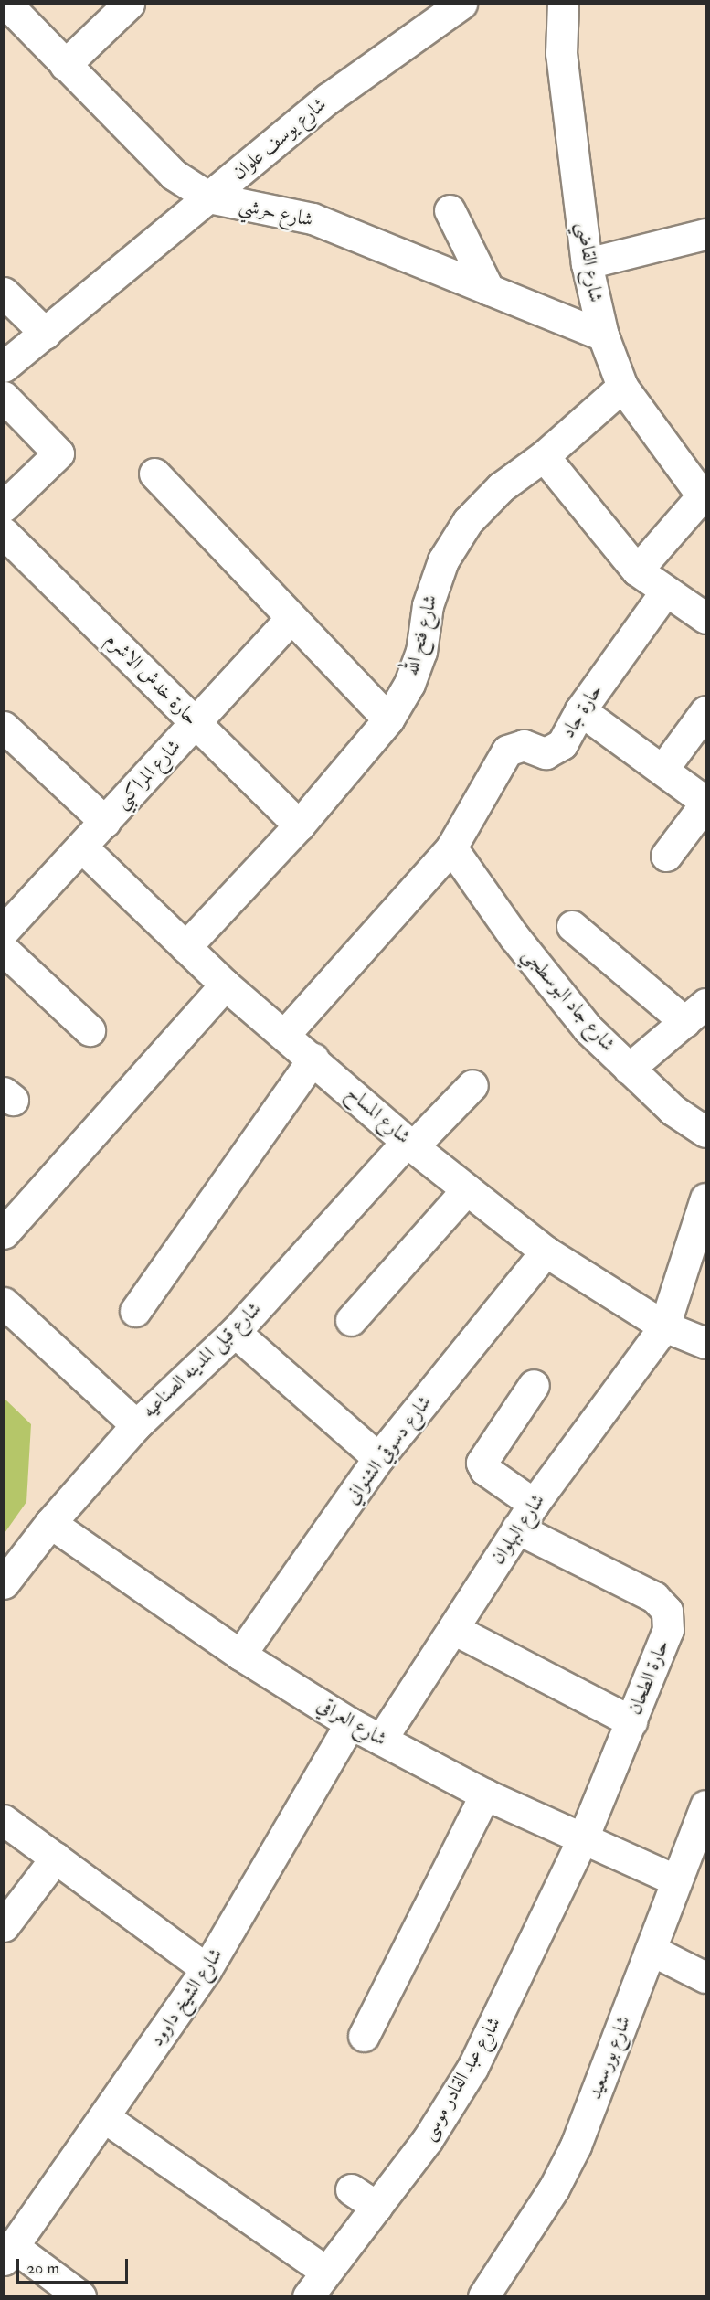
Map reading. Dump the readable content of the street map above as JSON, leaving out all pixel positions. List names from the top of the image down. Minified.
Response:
{"streets":{"street":["شارع يوسف علوان","شارع حرشي","شارع القاضي","شارع فتح الله","حارة خدش الاشرم","حارة جاد","شارع المراكبي","شارع جاد البوسطجي","شارع المساح","شارع قبلى المدينه الصناعيه","شارع دسوقي الشنواني","شارع البهلوان","حارة الطحان","شارع العراقي","شارع الشيخ داوود","شارع بورسعيد","شارع عبد القادر موسى"]},"crossings":[["شارع يوسف علوان","شارع حرشي"],["شارع حرشي","شارع القاضي"],["شارع القاضي","شارع فتح الله"],["شارع فتح الله","حارة خدش الاشرم"],["شارع فتح الله","شارع المساح"],["حارة خدش الاشرم","شارع المراكبي"],["حارة جاد","شارع جاد البوسطجي"],["حارة جاد","شارع المساح"],["شارع المراكبي","شارع المساح"],["شارع المساح","شارع قبلى المدينه الصناعيه"],["شارع المساح","شارع دسوقي الشنواني"],["شارع المساح","شارع البهلوان"],["شارع قبلى المدينه الصناعيه","شارع العراقي"],["شارع دسوقي الشنواني","شارع العراقي"],["شارع البهلوان","حارة الطحان"],["شارع البهلوان","شارع العراقي"],["حارة الطحان","شارع العراقي"],["حارة الطحان","شارع عبد القادر موسى"],["شارع العراقي","شارع الشيخ داوود"],["شارع العراقي","شارع بورسعيد"],["شارع العراقي","شارع عبد القادر موسى"]],"scale_bar":"20 m"}
